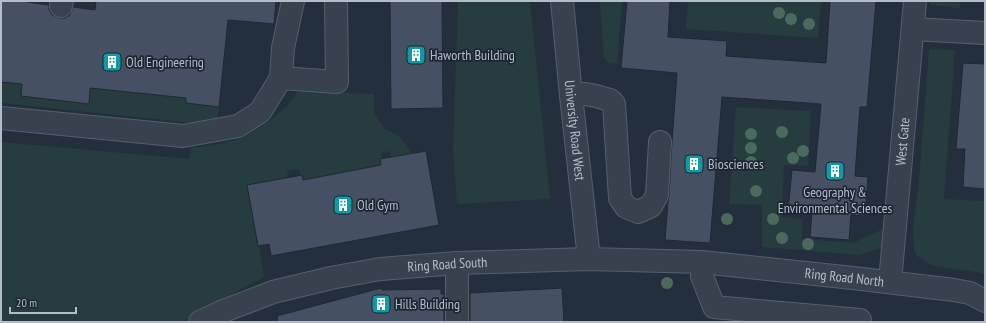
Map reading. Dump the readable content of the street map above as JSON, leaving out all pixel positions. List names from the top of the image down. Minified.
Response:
{"streets":{"lane":["University Road West","West Gate","Ring Road South","Ring Road North"]},"crossings":[["University Road West","Ring Road South"],["West Gate","Ring Road North"],["Ring Road South","Ring Road North"]],"places":{"building":["Haworth Building","Old Engineering","Biosciences","Geography & Environmental Sciences","Old Gym","Hills Building"]},"scale_bar":"20 m"}
